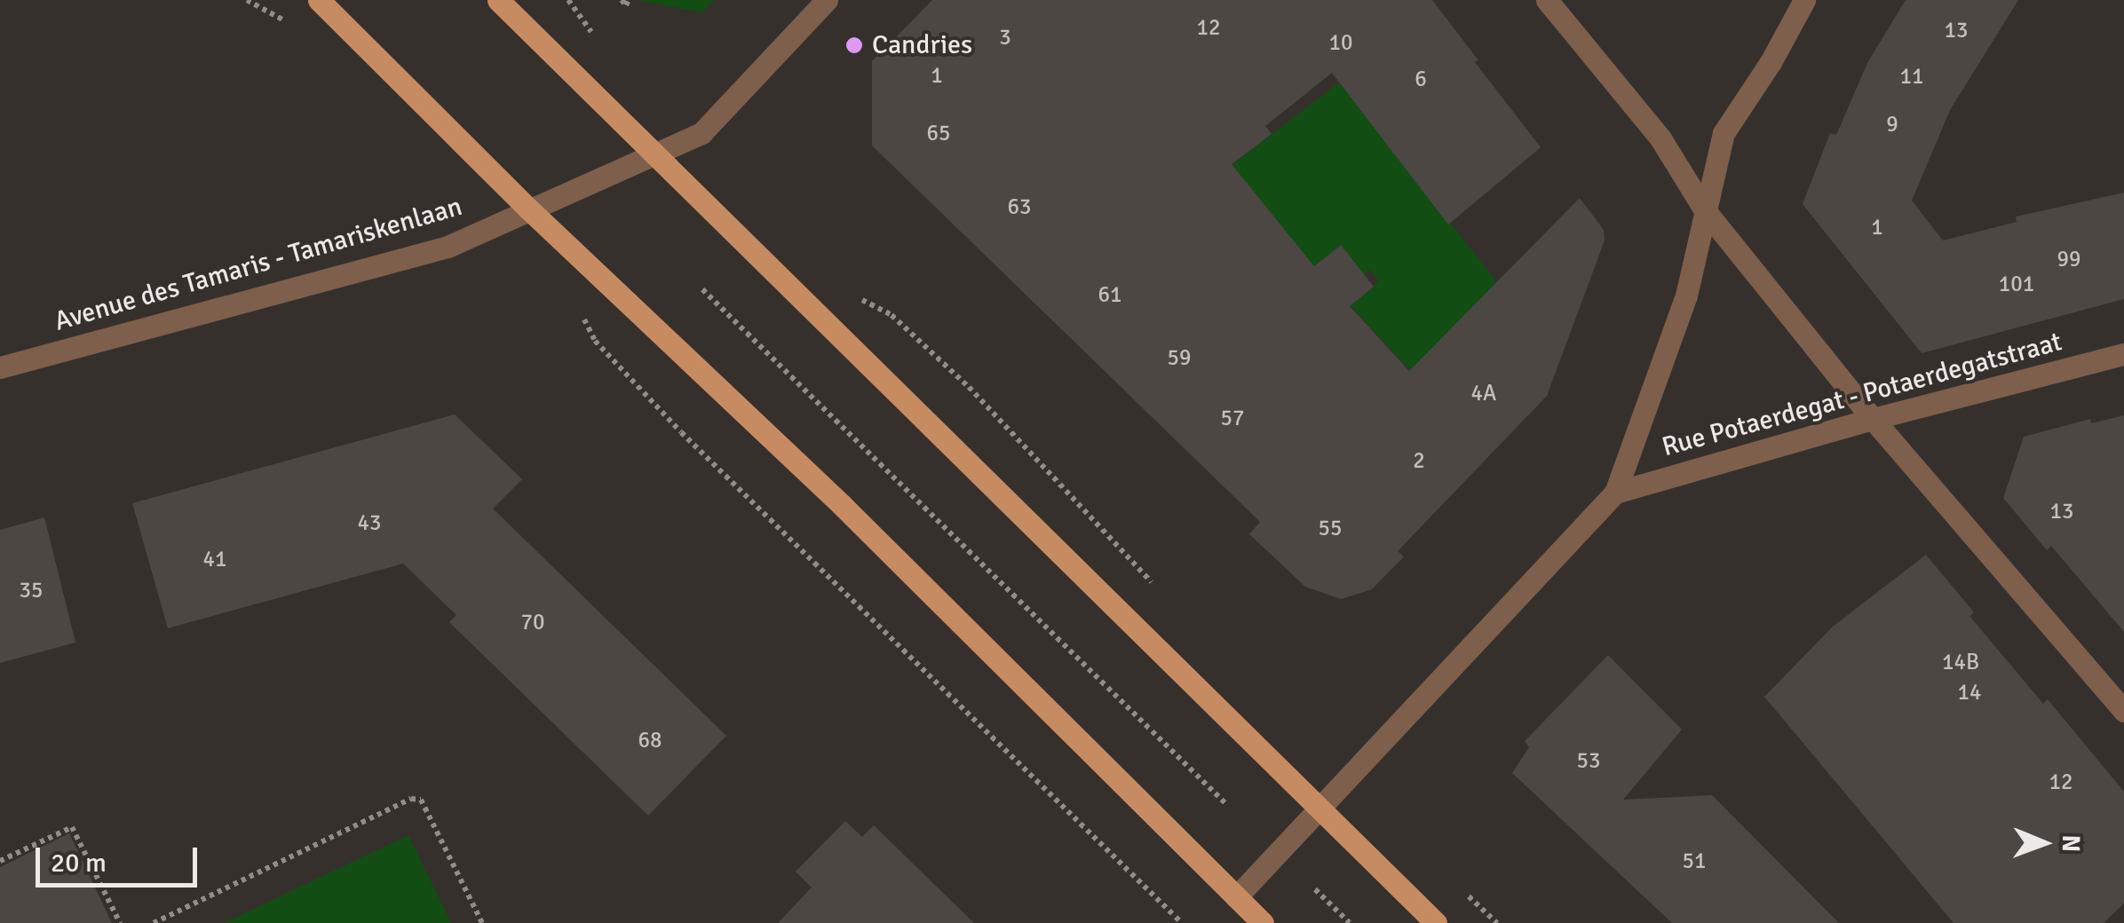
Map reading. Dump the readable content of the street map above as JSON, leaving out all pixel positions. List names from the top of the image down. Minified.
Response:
{"streets":{"street":["Avenue des Tamaris - Tamariskenlaan","Rue Potaerdegat - Potaerdegatstraat"]},"places":["Candries"],"house_numbers":["12","13","3","10","1","11","6","9","65","63","1","99","101","61","59","4A","57","2","13","43","55","41","35","70","14B","14","68","53","12","51"],"scale_bar":"20 m","north":"right"}
